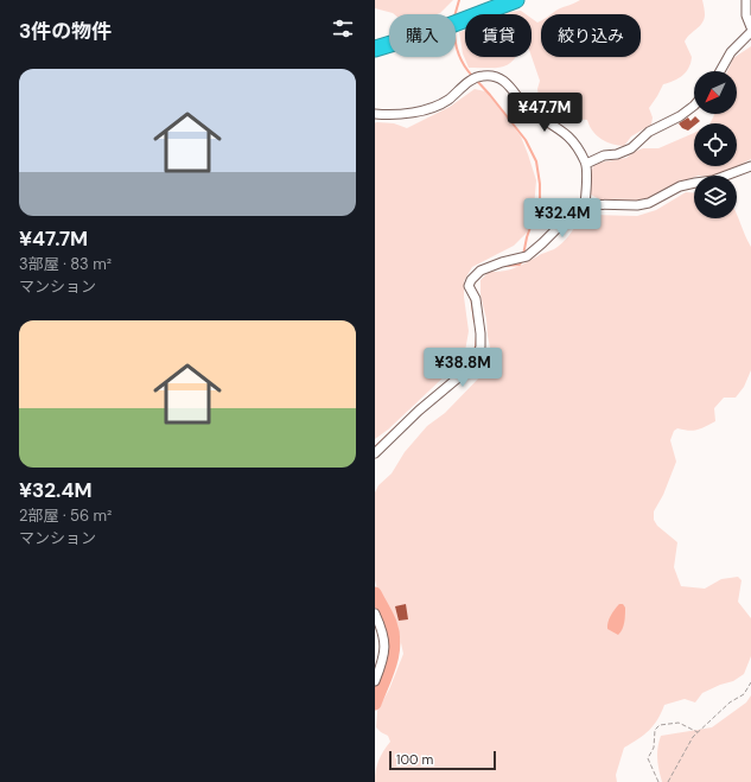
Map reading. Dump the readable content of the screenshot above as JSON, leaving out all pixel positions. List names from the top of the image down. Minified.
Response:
{"scale_bar":"100 m","north":"bottom left","page":{"heading":"3件の物件","chip":["購入","賃貸","絞り込み"],"list":[{"name":"¥47.7M","note":"3部屋 · 83 m² · マンション"},{"name":"¥32.4M","note":"2部屋 · 56 m² · マンション"}],"price":["¥47.7M","¥32.4M","¥38.8M"],"scale":"100 m"}}
